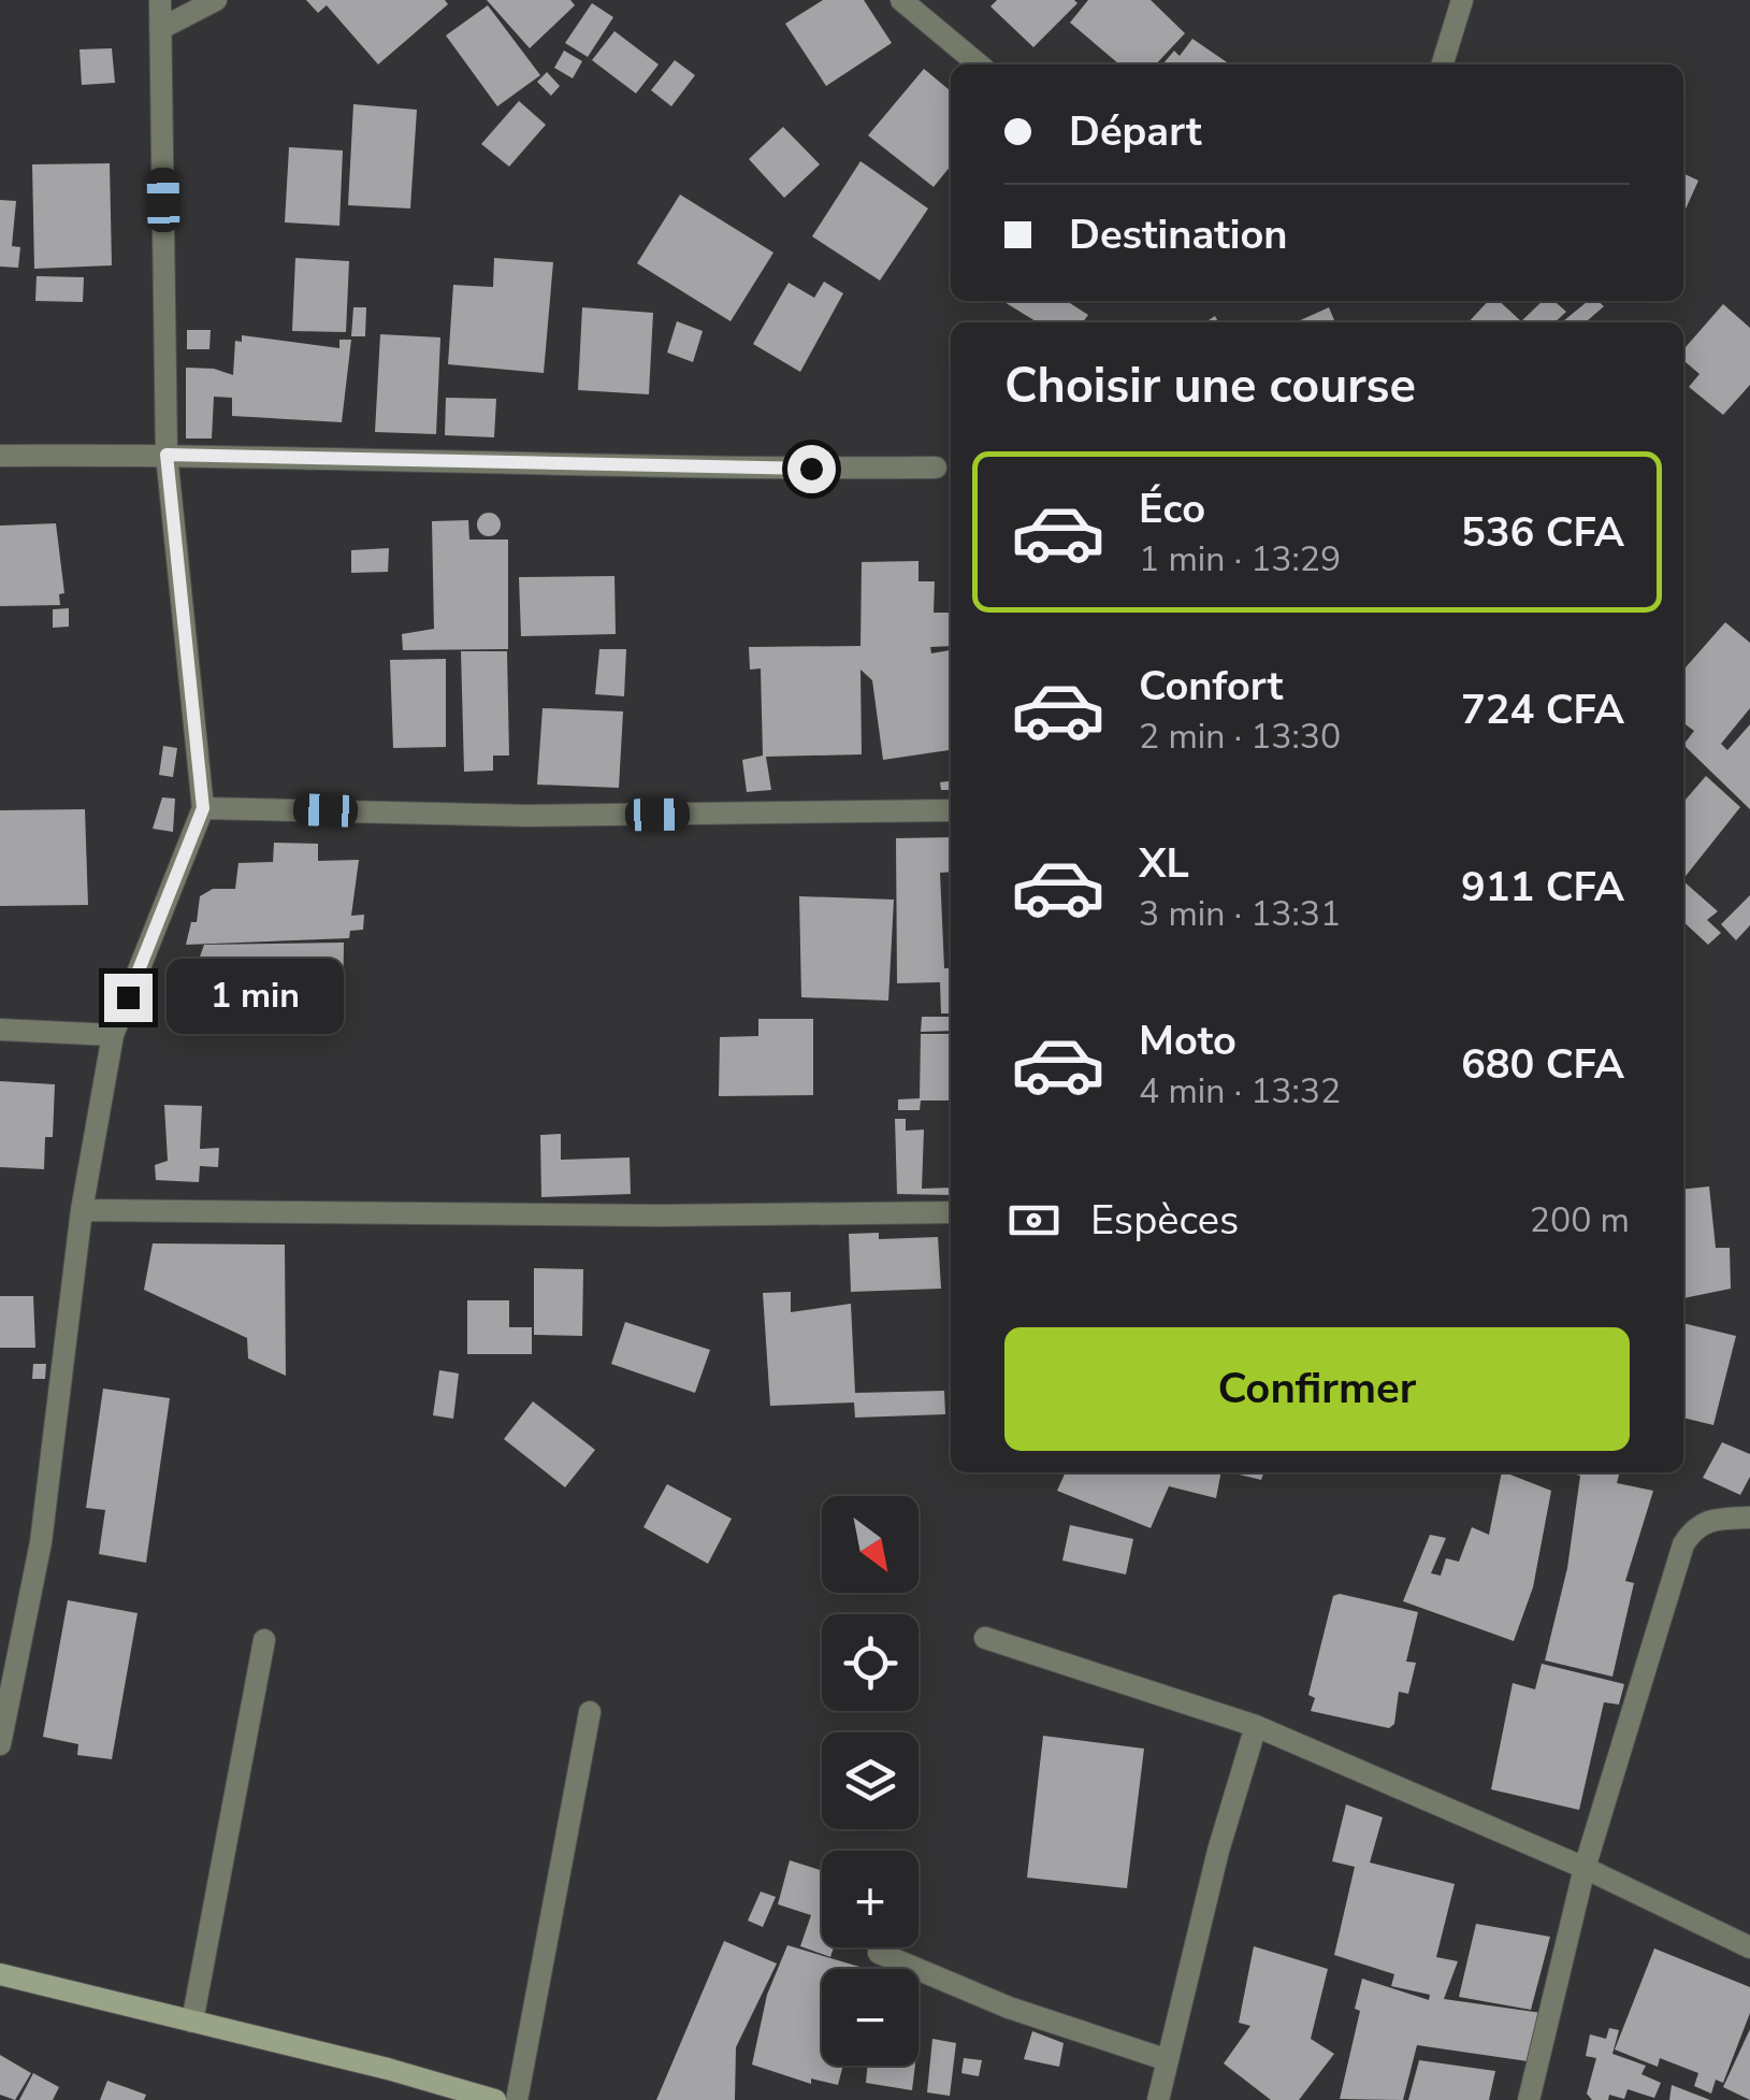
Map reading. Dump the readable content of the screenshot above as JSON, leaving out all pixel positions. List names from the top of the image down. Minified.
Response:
{"north":"bottom right","page":{"banner":["Départ","Destination"],"heading":"Choisir une course","list":[{"name":"Éco","note":"1 min · 13:29","value":"536 CFA"},{"name":"Confort","note":"2 min · 13:30","value":"724 CFA"},{"name":"XL","note":"3 min · 13:31","value":"911 CFA"},{"name":"Moto","note":"4 min · 13:32","value":"680 CFA"}],"bubble":"1 min","pay":["Espèces","200 m"],"buttons":"Confirmer","map_buttons":["+","−"]}}
